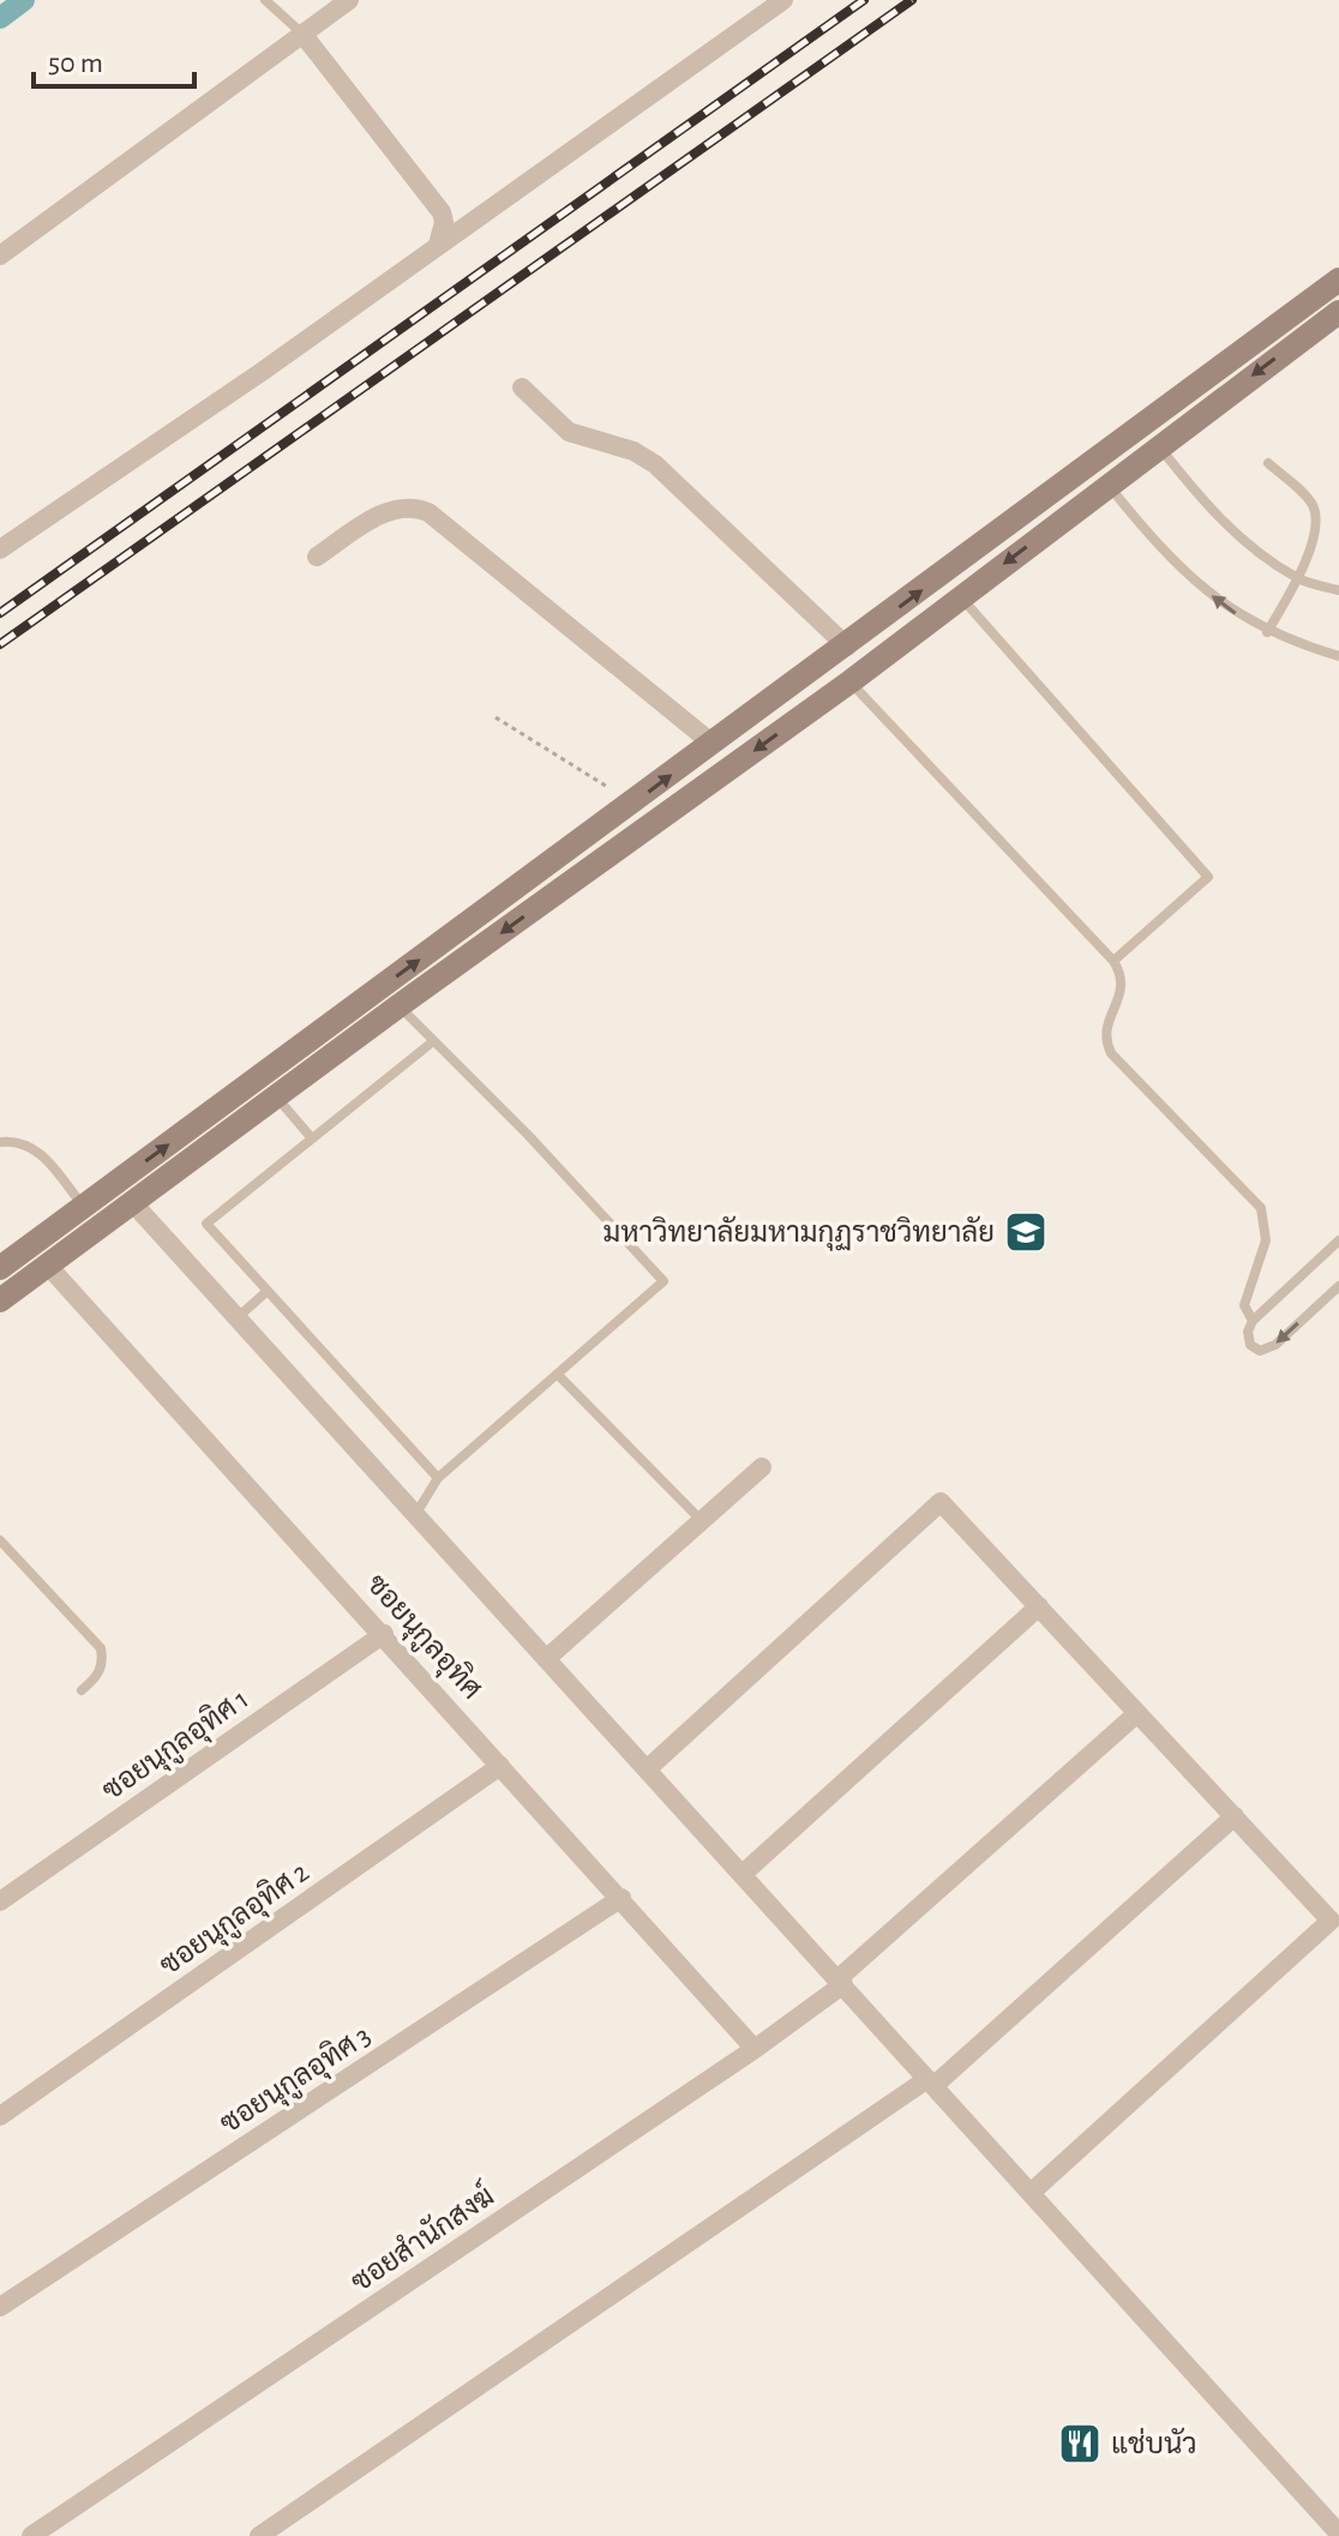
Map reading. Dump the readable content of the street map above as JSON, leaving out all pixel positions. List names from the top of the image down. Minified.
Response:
{"streets":{"street":["ซอยนุกูลอุทิศ","ซอยนุกูลอุทิศ 1","ซอยนุกูลอุทิศ 2","ซอยนุกูลอุทิศ 3","ซอยสำนักสงฆ์"]},"crossings":[["ซอยนุกูลอุทิศ","ซอยนุกูลอุทิศ 1"],["ซอยนุกูลอุทิศ","ซอยนุกูลอุทิศ 2"],["ซอยนุกูลอุทิศ","ซอยนุกูลอุทิศ 3"],["ซอยนุกูลอุทิศ","ซอยสำนักสงฆ์"]],"places":{"school or university":["มหาวิทยาลัยมหามกุฏราชวิทยาลัย"],"restaurant":["แช่บนัว"]},"scale_bar":"50 m"}
